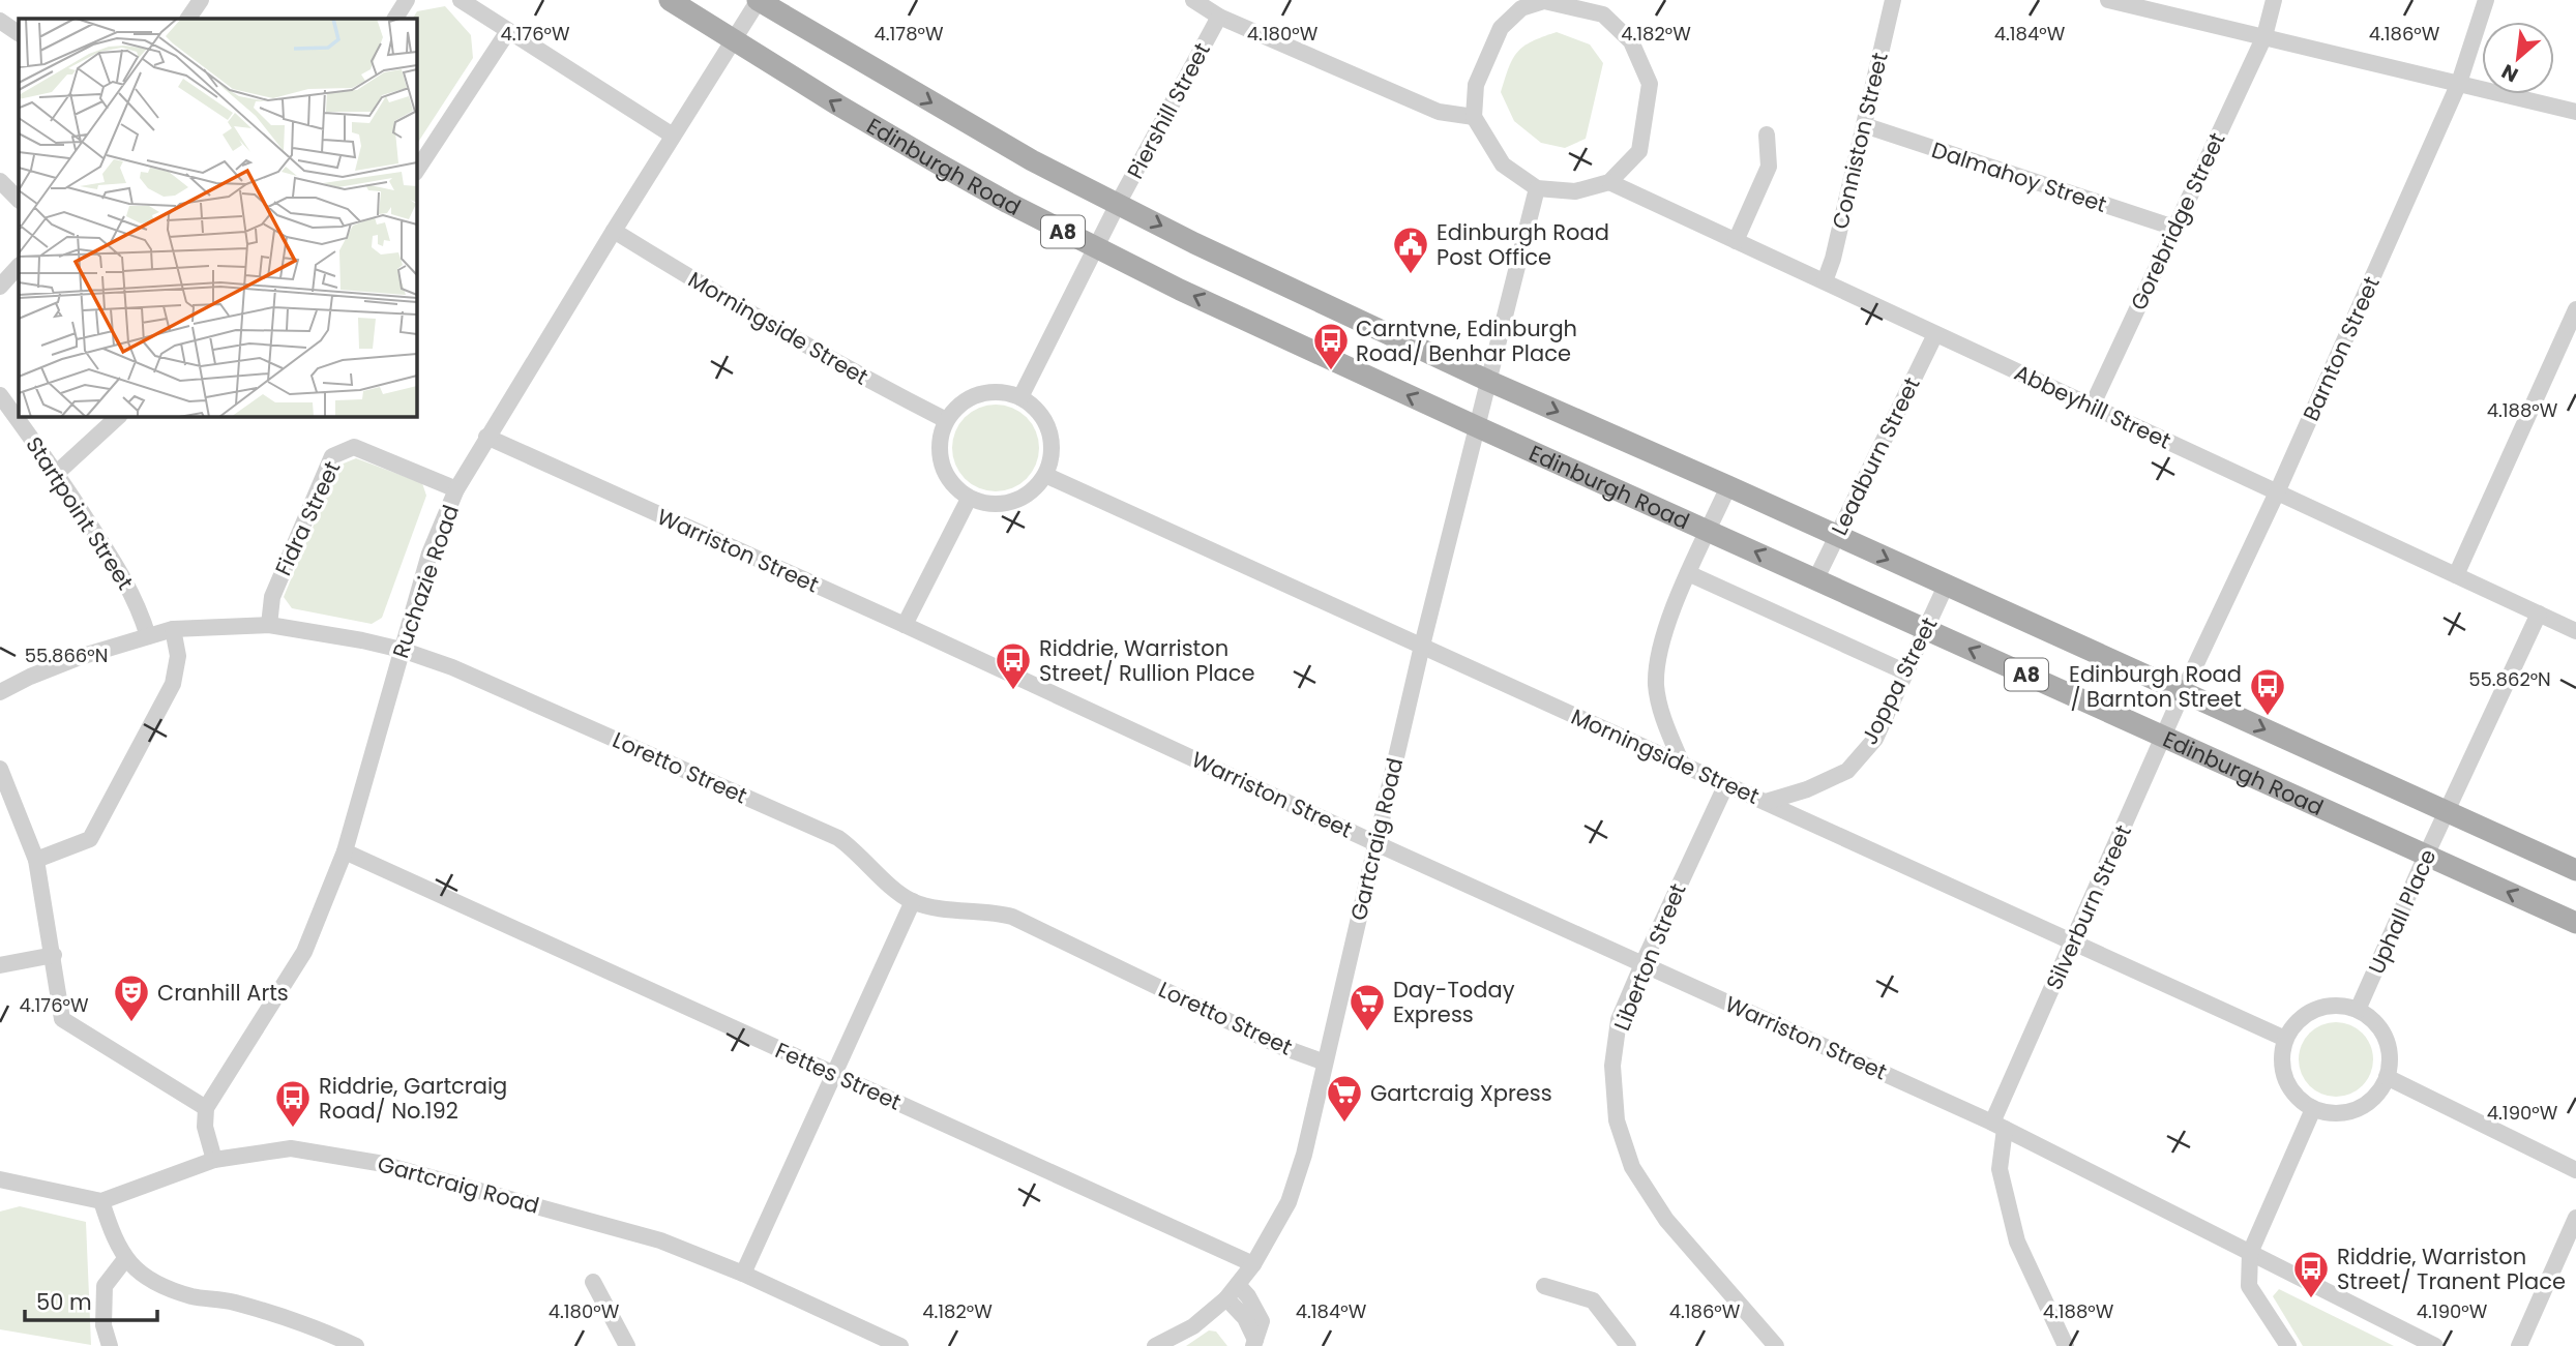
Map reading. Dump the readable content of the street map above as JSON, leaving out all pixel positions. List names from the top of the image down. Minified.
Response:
{"streets":{"main road":["Edinburgh Road","A8"],"street":["Piershill Street","Conniston Street","Dalmahoy Street","Gorebridge Street","Morningside Street","Barnton Street","Abbeyhill Street","Leadburn Street","Startpoint Street","Fidra Street","Warriston Street","Ruchazie Road","Joppa Street","Loretto Street","Gartcraig Road","Silverburn Street","Uphall Place","Liberton Street","Fettes Street"]},"crossings":[["Piershill Street","Edinburgh Road"],["Piershill Street","A8"],["Piershill Street","Morningside Street"],["Conniston Street","Dalmahoy Street"],["Conniston Street","Abbeyhill Street"],["Edinburgh Road","Leadburn Street"],["Edinburgh Road","Ruchazie Road"],["Edinburgh Road","Joppa Street"],["Edinburgh Road","Gartcraig Road"],["Edinburgh Road","Silverburn Street"],["Edinburgh Road","Uphall Place"],["Dalmahoy Street","Gorebridge Street"],["Gorebridge Street","Abbeyhill Street"],["A8","Barnton Street"],["A8","Leadburn Street"],["A8","Ruchazie Road"],["A8","Joppa Street"],["A8","Gartcraig Road"],["A8","Silverburn Street"],["A8","Uphall Place"],["Morningside Street","Ruchazie Road"],["Morningside Street","Joppa Street"],["Morningside Street","Gartcraig Road"],["Morningside Street","Silverburn Street"],["Morningside Street","Uphall Place"],["Morningside Street","Liberton Street"],["Barnton Street","Abbeyhill Street"],["Barnton Street","Silverburn Street"],["Abbeyhill Street","Leadburn Street"],["Abbeyhill Street","Gartcraig Road"],["Abbeyhill Street","Uphall Place"],["Startpoint Street","Loretto Street"],["Fidra Street","Ruchazie Road"],["Fidra Street","Loretto Street"],["Warriston Street","Ruchazie Road"],["Warriston Street","Gartcraig Road"],["Warriston Street","Silverburn Street"],["Warriston Street","Liberton Street"],["Ruchazie Road","Loretto Street"],["Ruchazie Road","Fettes Street"],["Loretto Street","Gartcraig Road"],["Gartcraig Road","Fettes Street"]],"places":{"public building":["Edinburgh Road Post Office"],"bus stop":["Carntyne, Edinburgh Road/ Benhar Place","Riddrie, Warriston Street/ Rullion Place","Edinburgh Road / Barnton Street","Riddrie, Gartcraig Road/ No.192","Riddrie, Warriston Street/ Tranent Place"],"theatre":["Cranhill Arts"],"supermarket":["Day-Today Express","Gartcraig Xpress"]},"scale_bar":"50 m","north":"bottom left","coordinates":["4.176°W","4.178°W","4.180°W","4.182°W","4.184°W","4.186°W","4.188°W","55.866°N","55.862°N","4.190°W"]}
